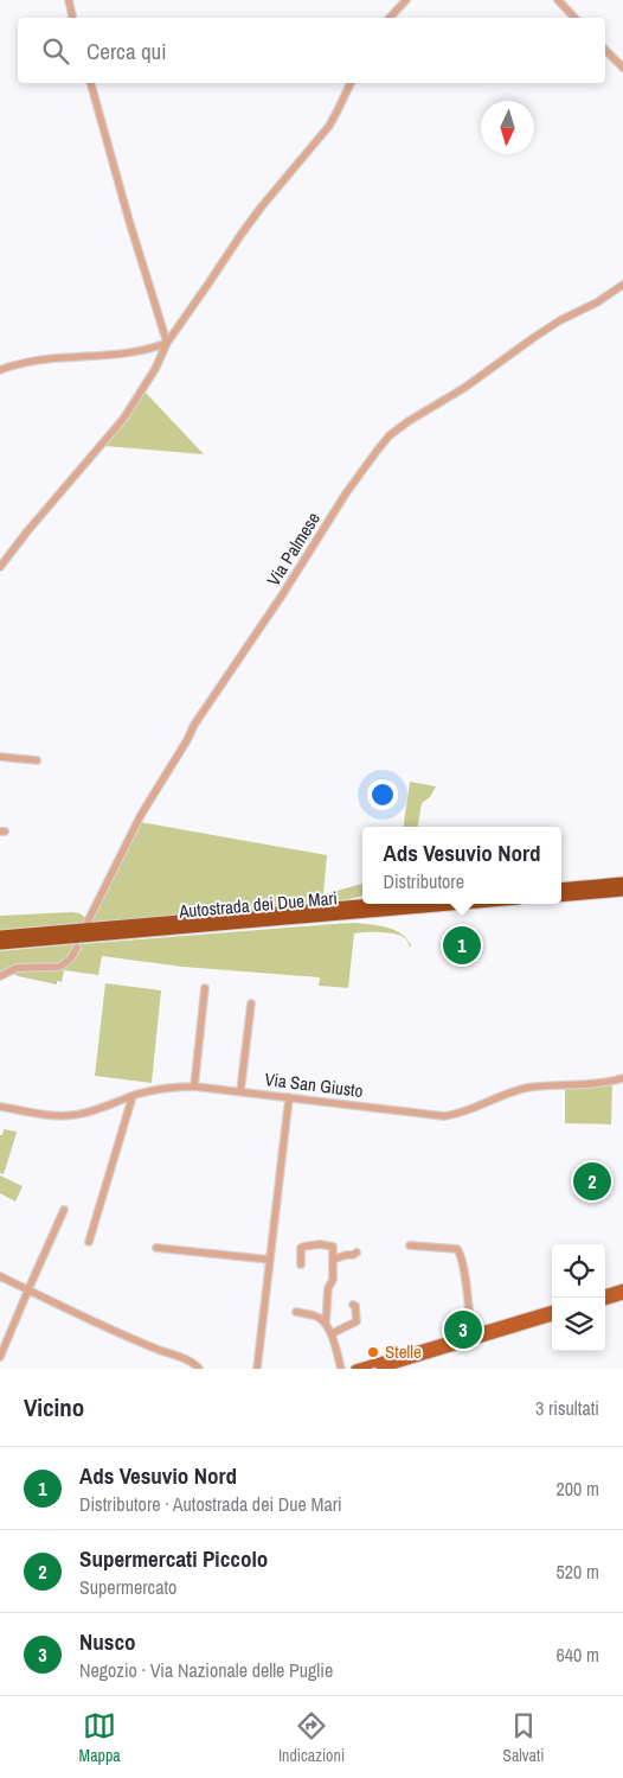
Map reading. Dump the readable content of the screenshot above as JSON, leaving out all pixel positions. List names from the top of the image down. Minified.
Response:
{"streets":{"highway":["Autostrada dei Due Mari"],"street":["Via Palmese","Via San Giusto"]},"places":["Stelle"],"north":"bottom","page":{"search":"Cerca qui","popup":["Ads Vesuvio Nord","Distributore"],"pins":["1","2","3"],"heading":["Vicino","3 risultati"],"list":[{"mark":"1","name":"Ads Vesuvio Nord","note":"Distributore · Autostrada dei Due Mari","value":"200 m"},{"mark":"2","name":"Supermercati Piccolo","note":"Supermercato","value":"520 m"},{"mark":"3","name":"Nusco","note":"Negozio · Via Nazionale delle Puglie","value":"640 m"}],"nav":["Mappa","Indicazioni","Salvati"]}}
